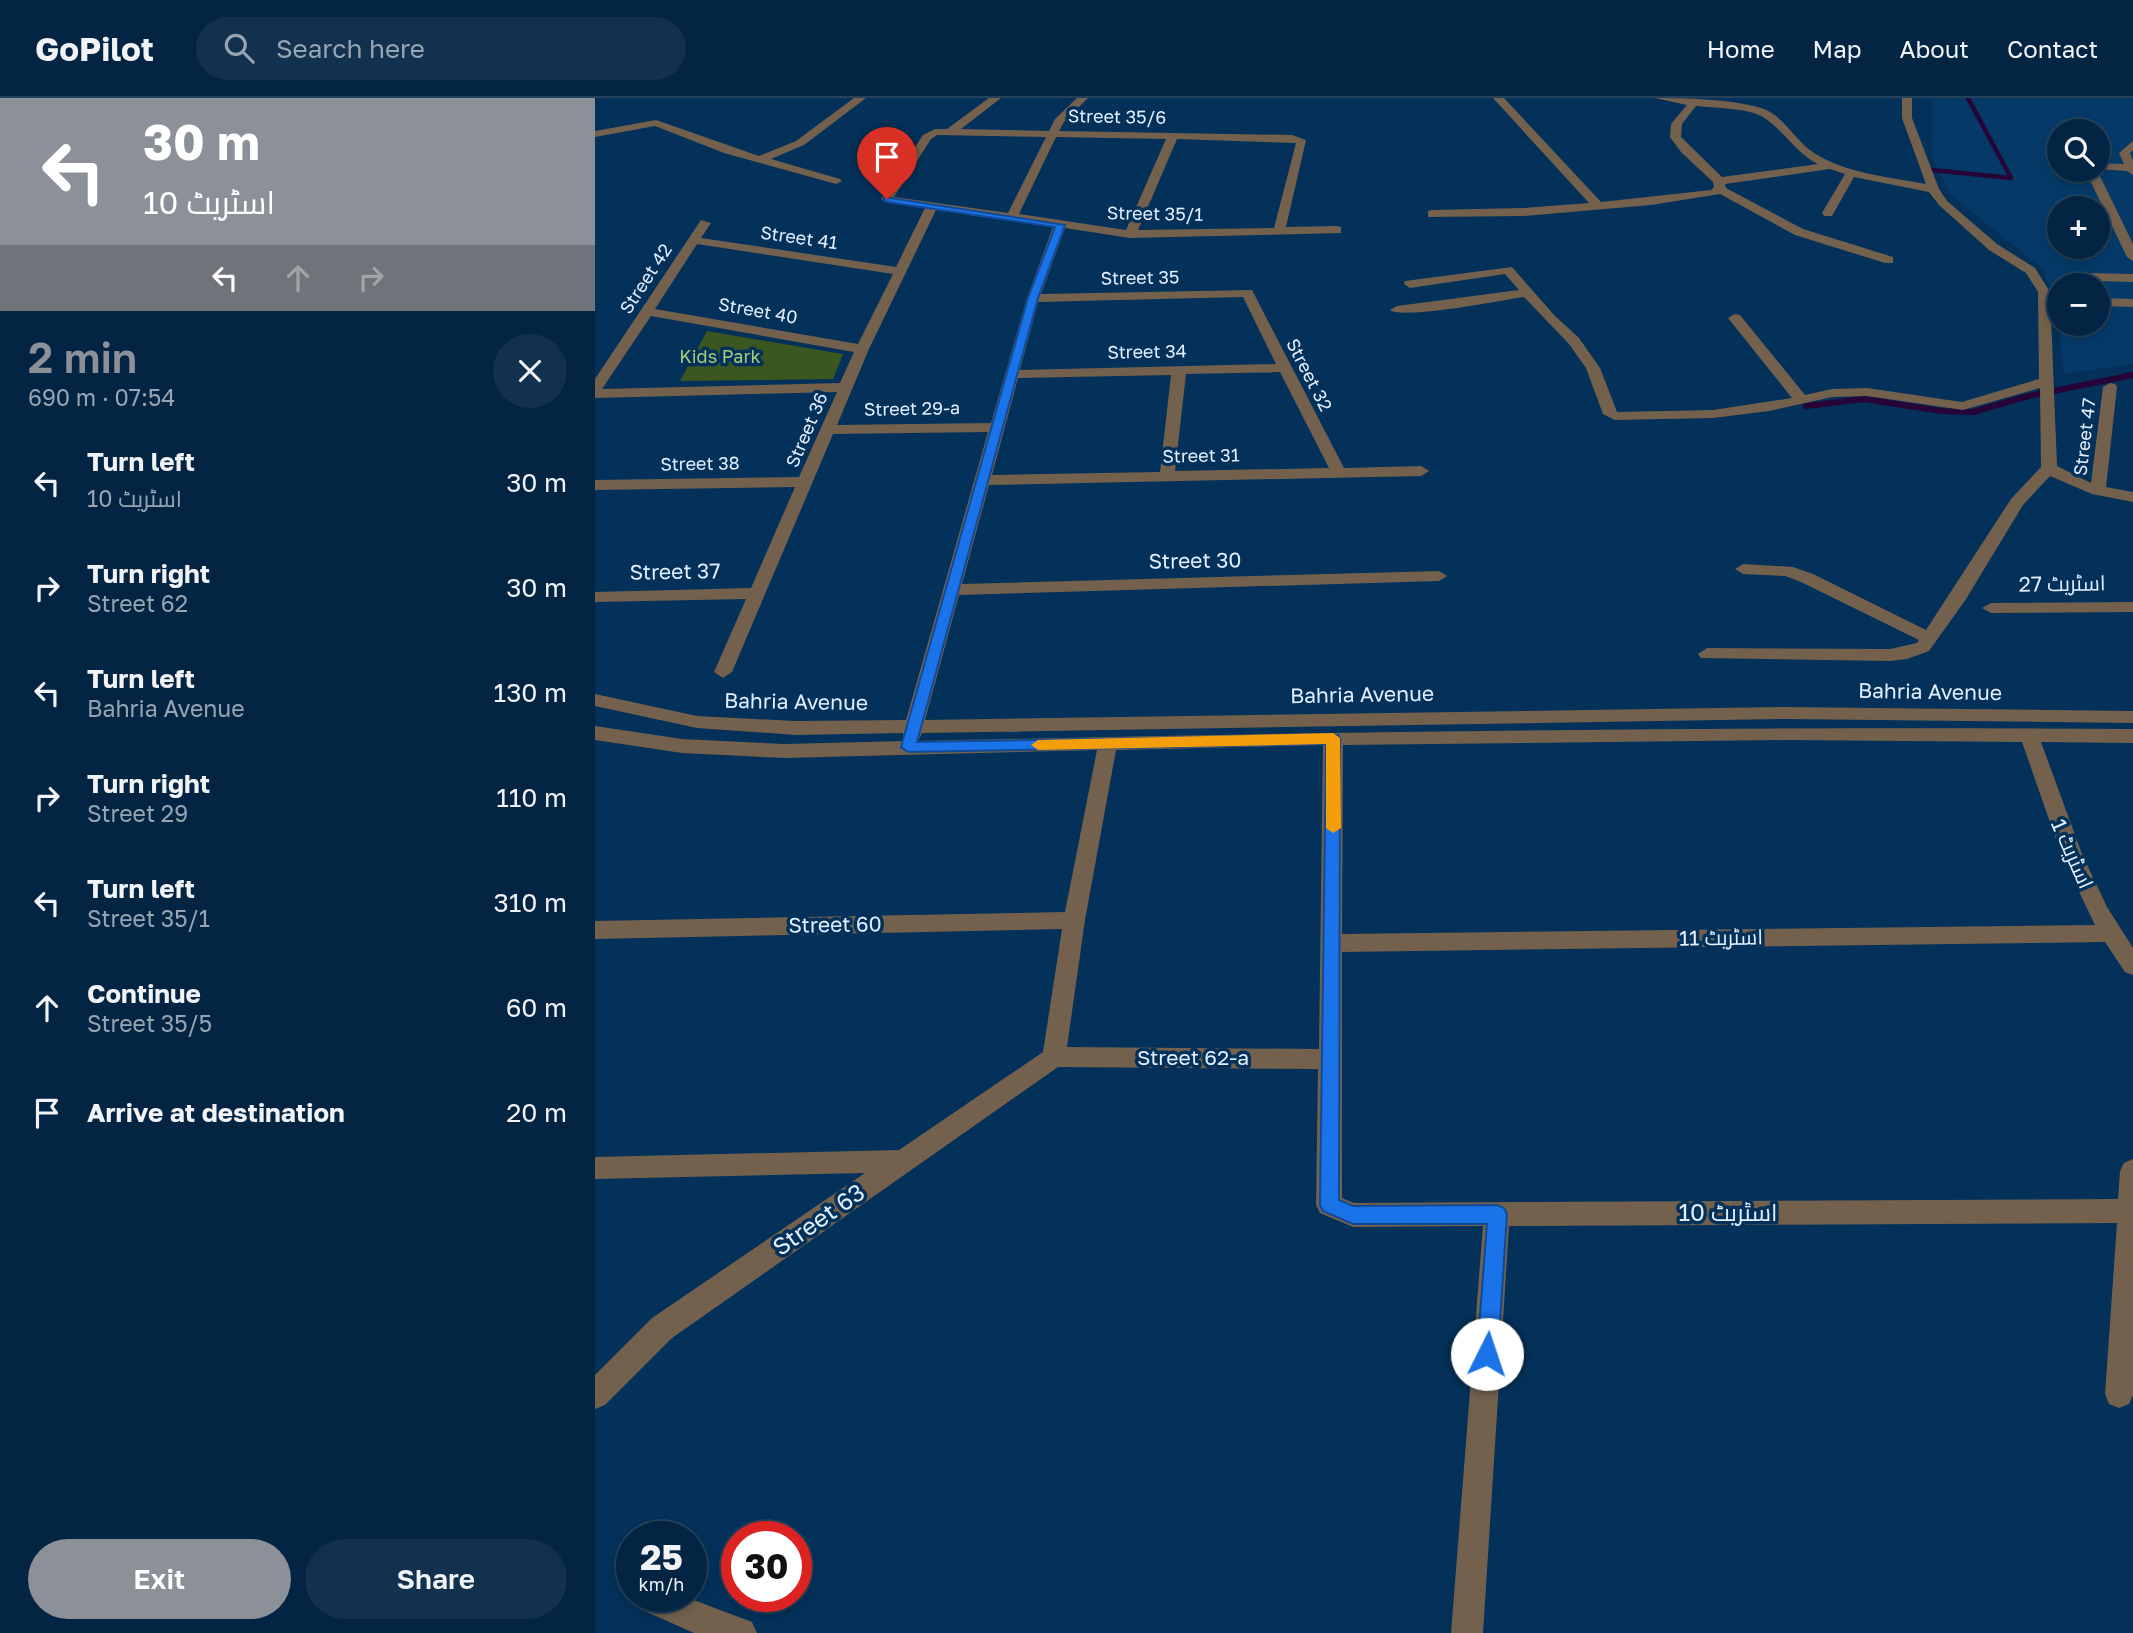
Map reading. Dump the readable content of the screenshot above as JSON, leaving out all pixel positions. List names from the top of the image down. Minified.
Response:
{"streets":{"street":["Street 35/6","Street 35/1","Street 41","Street 35","Street 42","Street 40","Street 34","Street 32","Street 29-a","Street 36","Street 47","Street 31","Street 38","Street 30","Street 37","اسٹریٹ 27","Bahria Avenue","اسٹریٹ 1","Street 60","اسٹریٹ 11","Street 62-a","اسٹریٹ 10","Street 63"]},"crossings":[["Street 35/6","Street 35/1"],["Street 35/1","Street 36"],["Street 41","Street 42"],["Street 41","Street 36"],["Street 35","Street 32"],["Street 42","Street 40"],["Street 40","Street 36"],["Street 34","Street 32"],["Street 32","Street 31"],["Street 29-a","Street 36"],["Street 36","Street 38"],["Street 36","Street 37"],["Bahria Avenue","اسٹریٹ 1"],["اسٹریٹ 1","اسٹریٹ 11"],["Street 62-a","اسٹریٹ 10"],["Street 62-a","Street 63"]],"parks":["Kids Park"],"page":{"header":"GoPilot","search":"Search here","nav":["Home","Map","About","Contact"],"turn":["30 m","اسٹریٹ 10"],"map_buttons":["+","−"],"heading":["2 min","690 m · 07:54"],"list":[{"name":"Turn left","note":"اسٹریٹ 10","value":"30 m"},{"name":"Turn right","note":"Street 62","value":"30 m"},{"name":"Turn left","note":"Bahria Avenue","value":"130 m"},{"name":"Turn right","note":"Street 29","value":"110 m"},{"name":"Turn left","note":"Street 35/1","value":"310 m"},{"name":"Continue","note":"Street 35/5","value":"60 m"},{"name":"Arrive at destination","value":"20 m"}],"speed":"25 km/h","limit":"30","buttons":["Exit","Share"]}}
